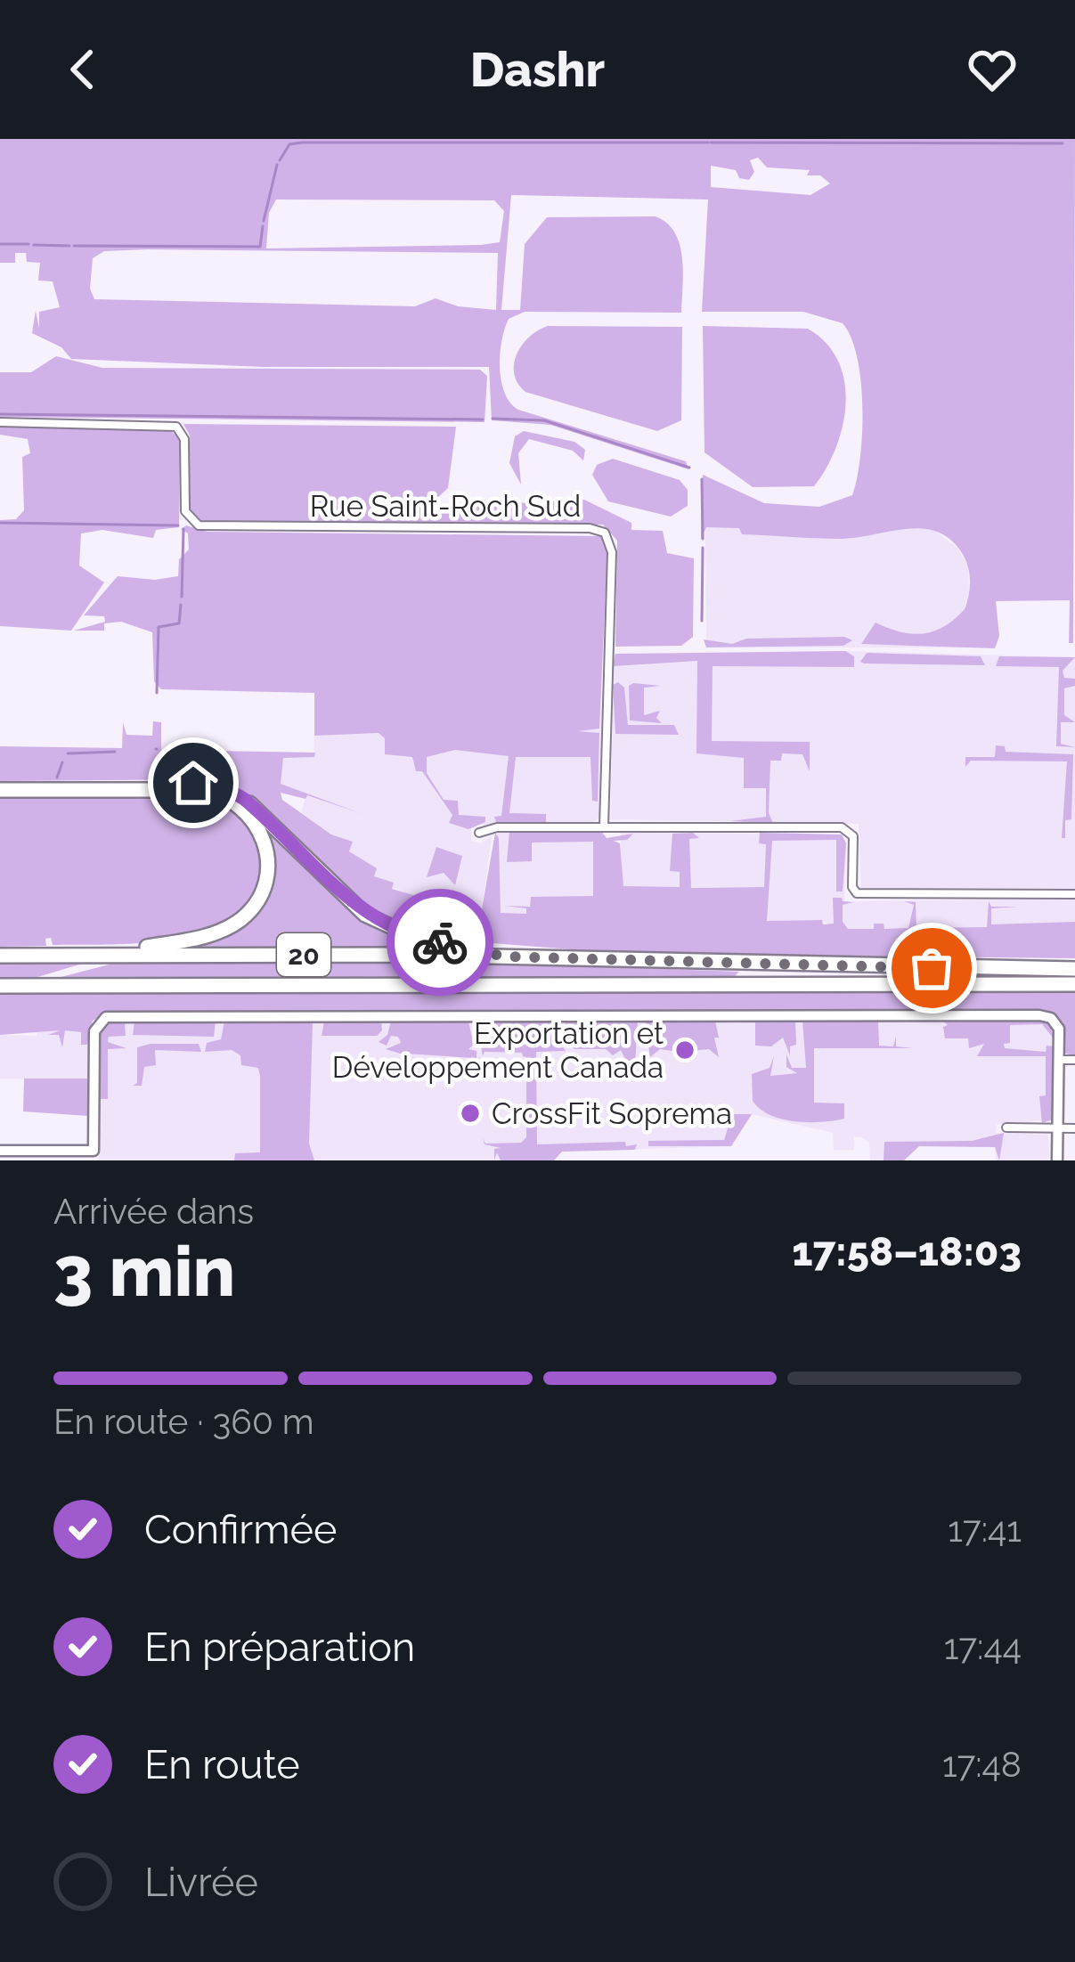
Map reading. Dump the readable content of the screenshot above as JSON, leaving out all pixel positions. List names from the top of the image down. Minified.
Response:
{"streets":{"highway":["20"],"street":["Rue Saint-Roch Sud"]},"places":["Exportation et Développement Canada","CrossFit Soprema"],"page":{"header":"Dashr","heading":["3 min","Arrivée dans","17:58–18:03"],"bar":"En route · 360 m","list":[["Confirmée","17:41"],["En préparation","17:44"],["En route","17:48"],"Livrée"]}}
